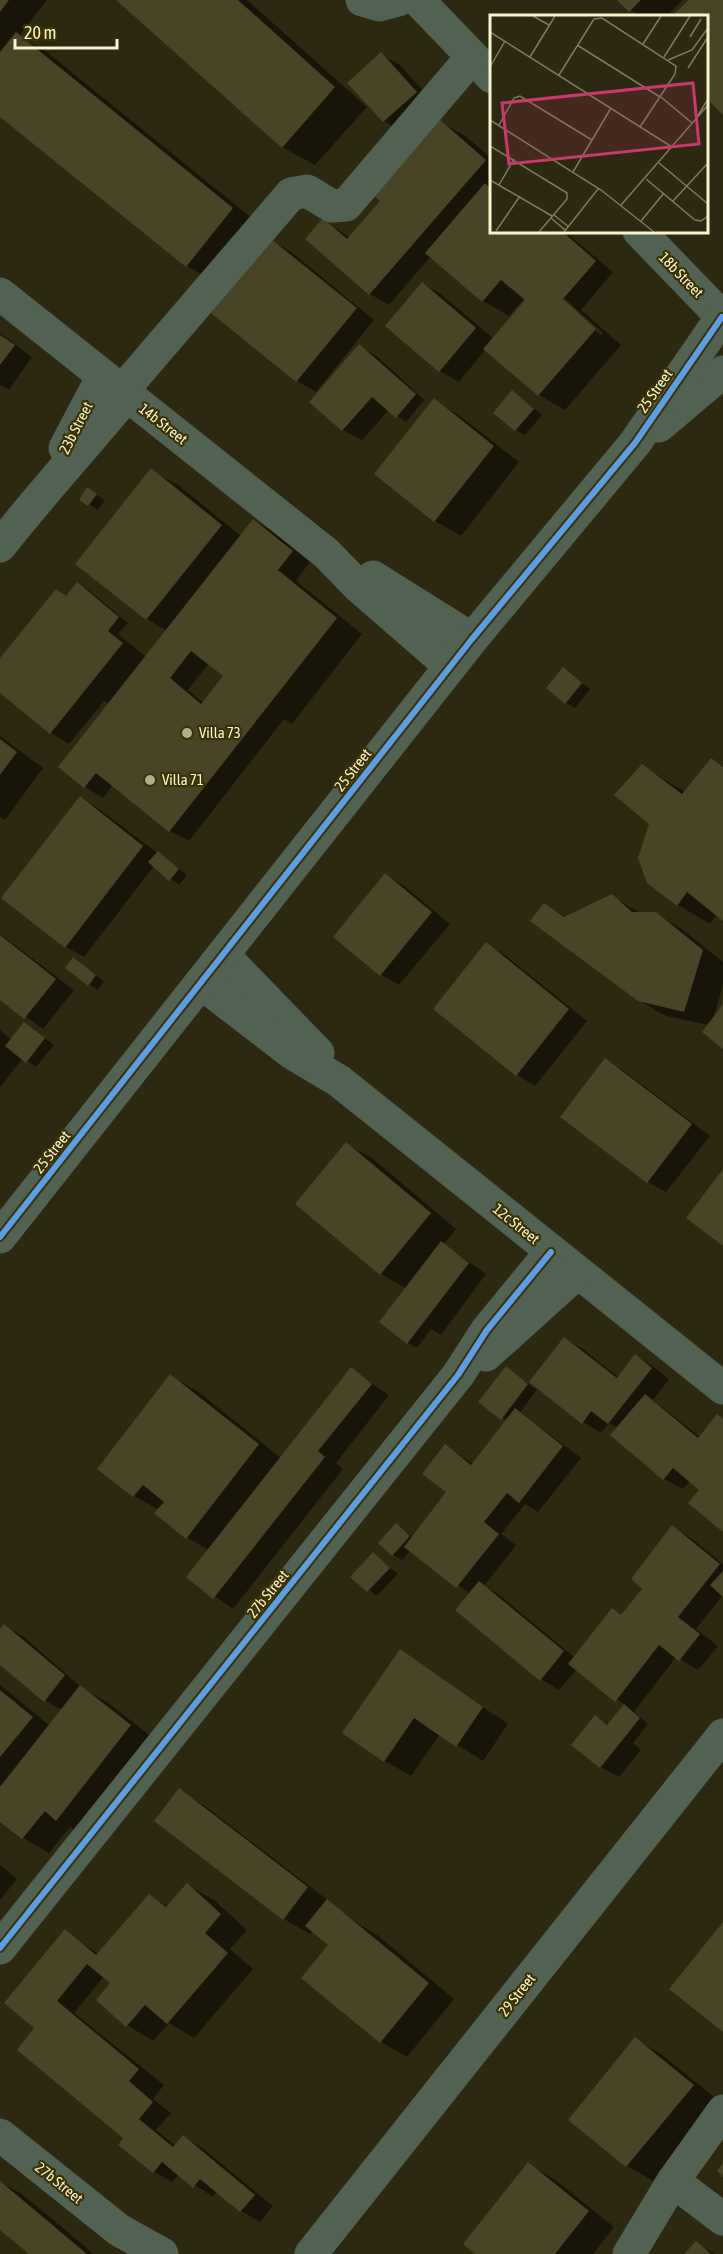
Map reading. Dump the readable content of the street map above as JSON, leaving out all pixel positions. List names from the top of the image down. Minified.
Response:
{"streets":{"street":["18b Street","25 Street","14b Street","23b Street","12c Street","27b Street","29 Street"]},"crossings":[["18b Street","25 Street"],["25 Street","14b Street"],["25 Street","12c Street"],["14b Street","23b Street"],["12c Street","27b Street"]],"places":["Villa 73","Villa 71"],"scale_bar":"20 m"}
